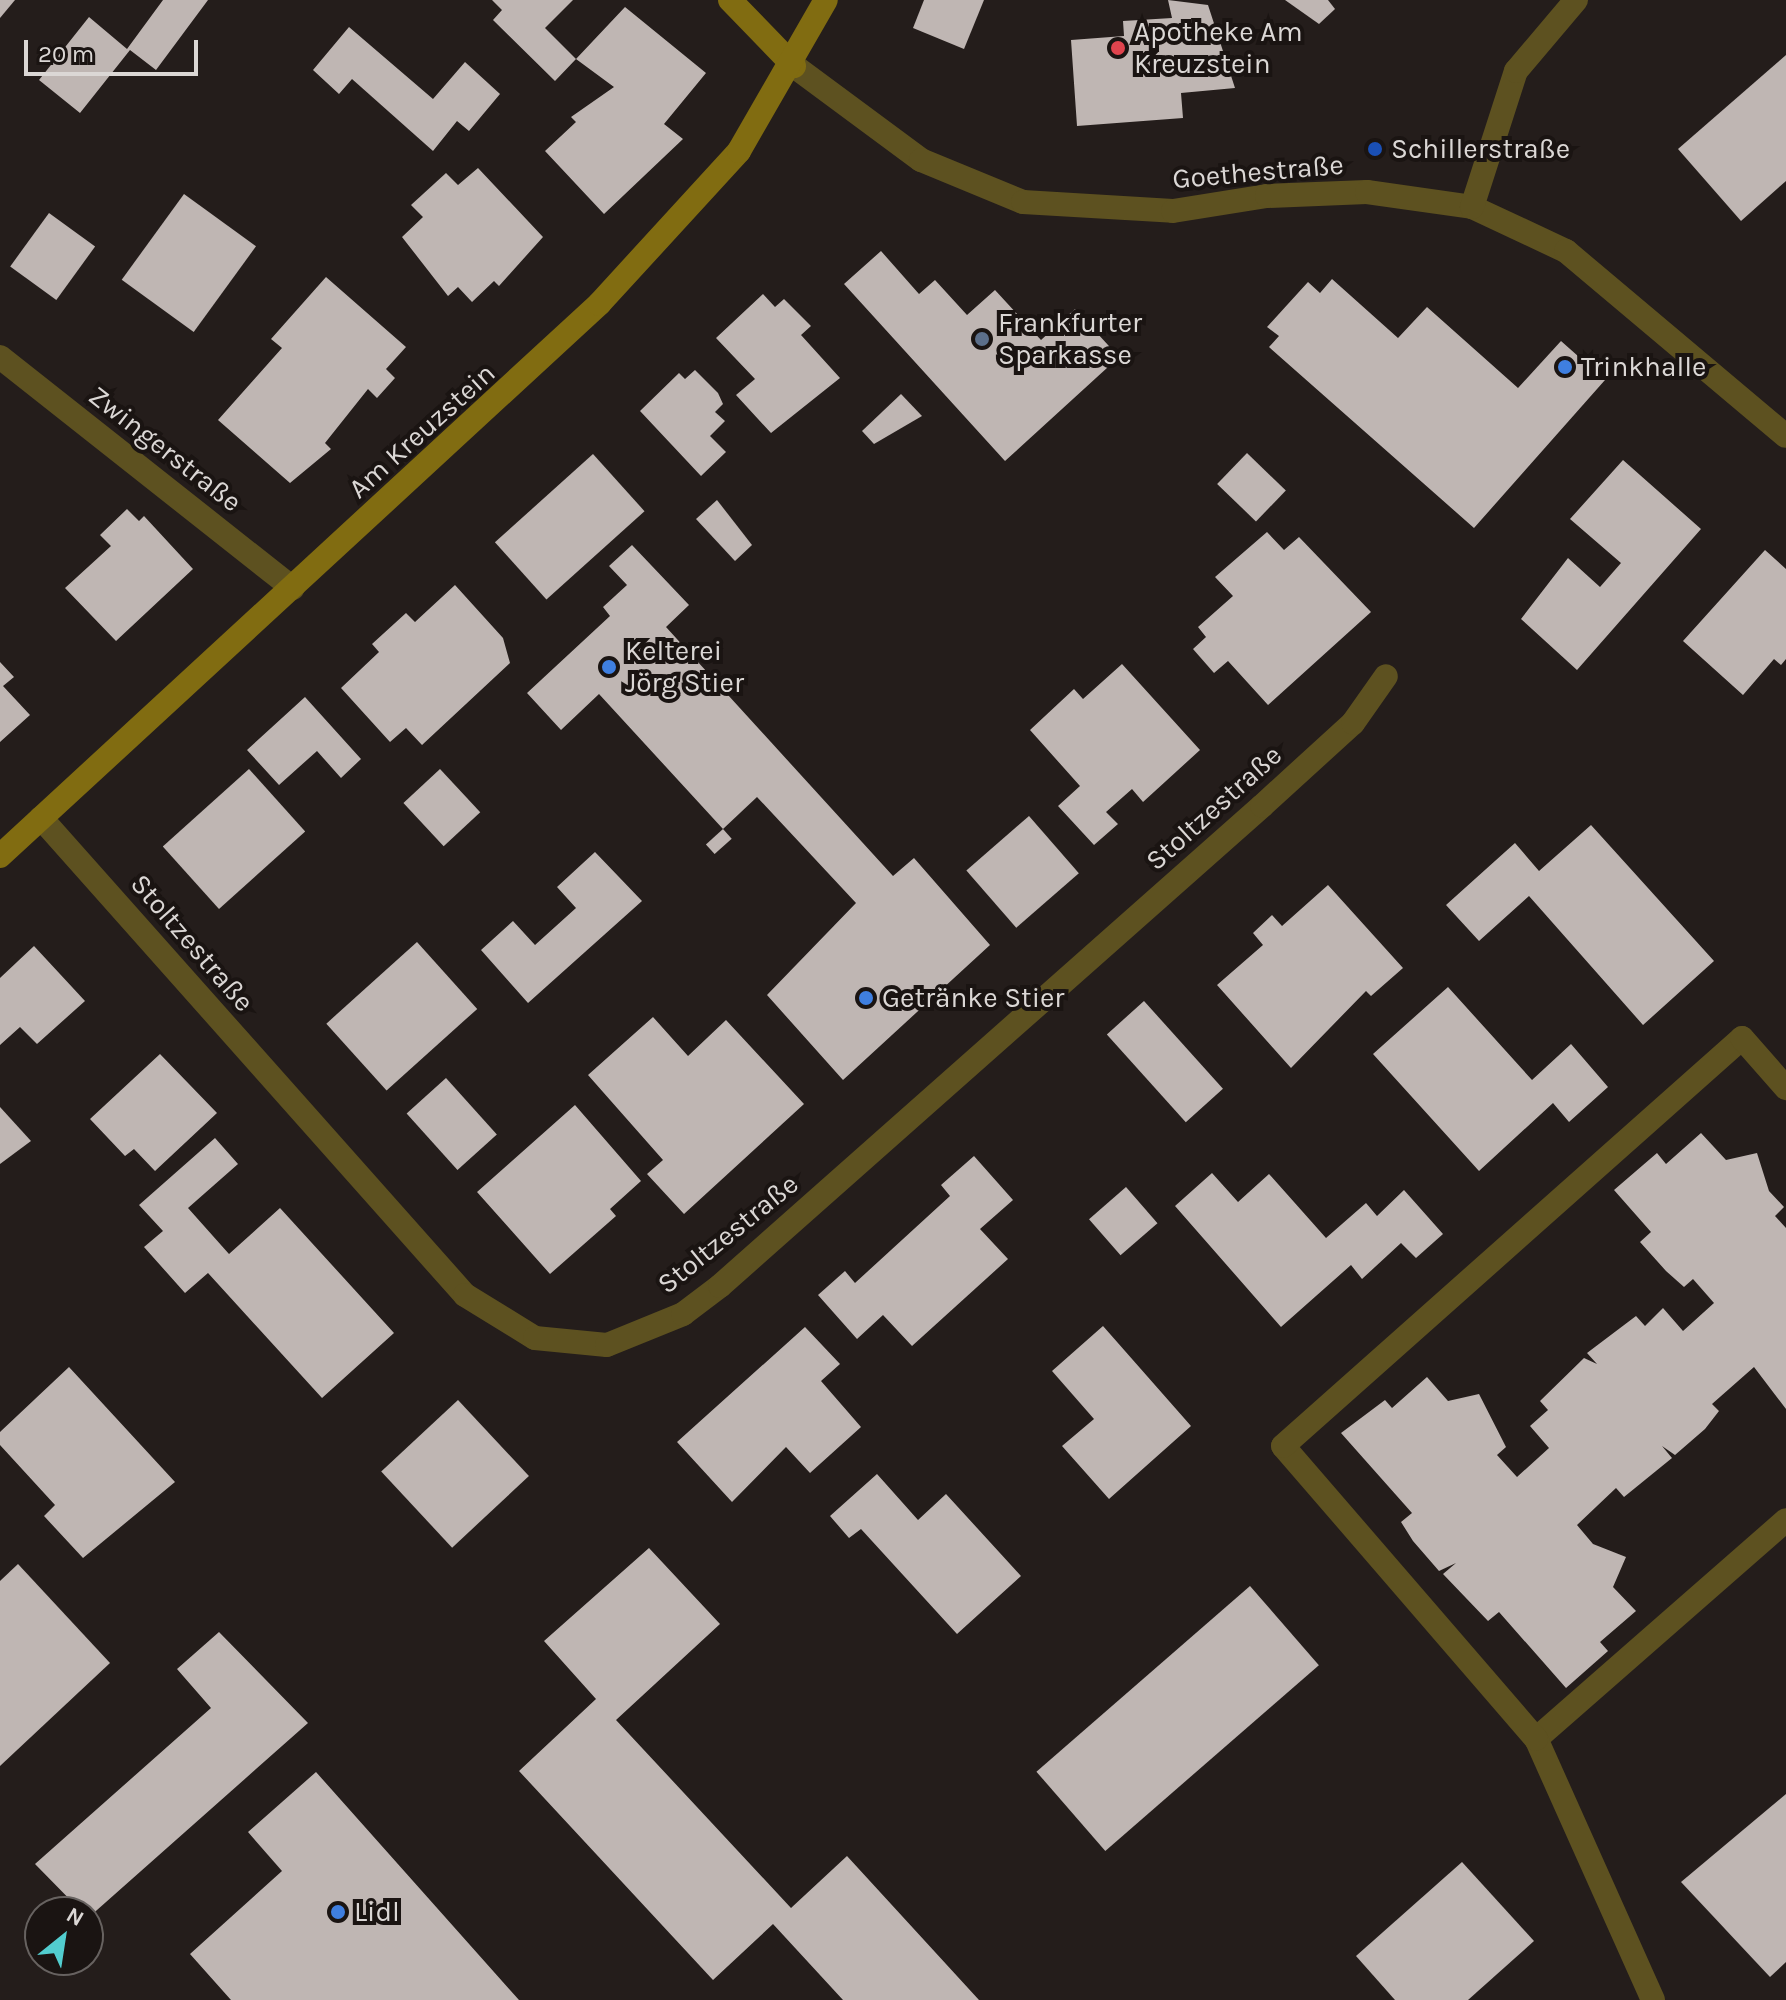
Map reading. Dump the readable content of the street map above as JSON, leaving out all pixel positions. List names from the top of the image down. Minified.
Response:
{"streets":{"street":["Goethestraße","Am Kreuzstein","Zwingerstraße","Stoltzestraße"]},"crossings":[["Goethestraße","Am Kreuzstein"],["Am Kreuzstein","Zwingerstraße"],["Am Kreuzstein","Stoltzestraße"]],"places":["Apotheke Am Kreuzstein","Schillerstraße","Frankfurter Sparkasse","Trinkhalle","Kelterei Jörg Stier","Getränke Stier","Lidl"],"scale_bar":"20 m","north":"top right"}
